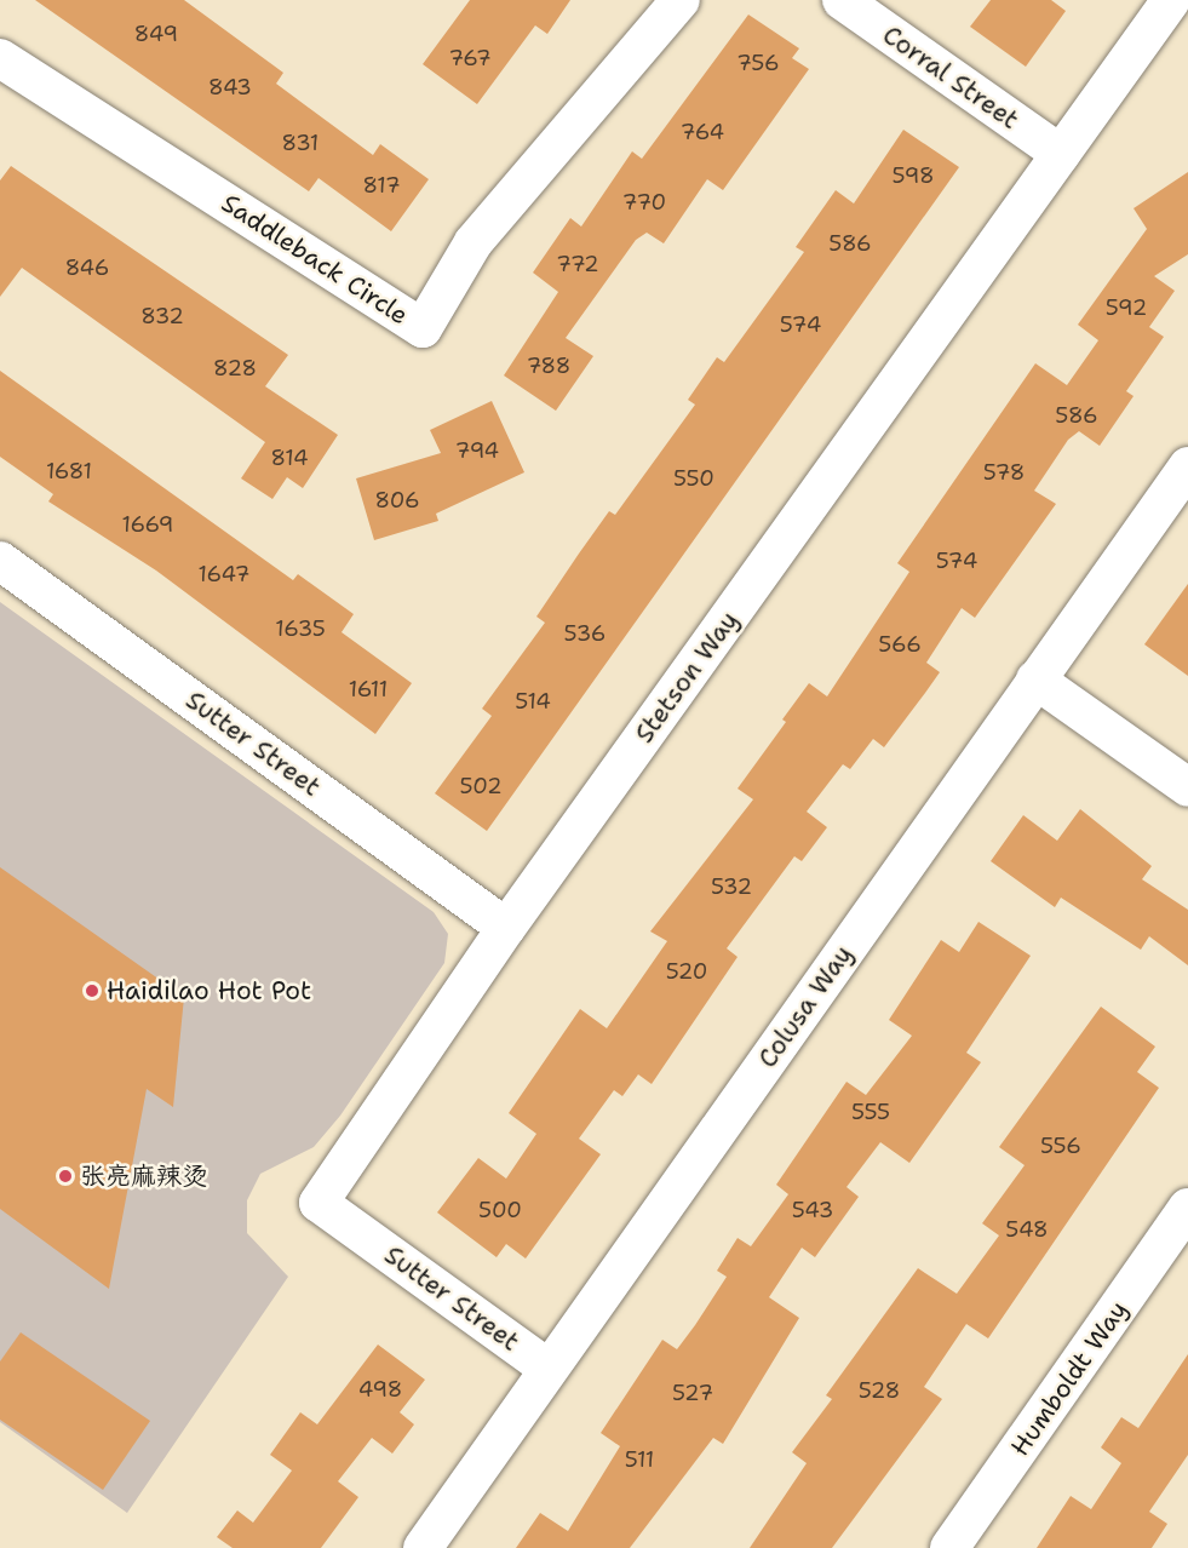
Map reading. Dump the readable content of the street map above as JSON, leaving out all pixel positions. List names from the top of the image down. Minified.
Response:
{"streets":{"street":["Corral Street","Saddleback Circle","Stetson Way","Sutter Street","Colusa Way","Humboldt Way"]},"crossings":[["Corral Street","Stetson Way"],["Stetson Way","Sutter Street"],["Sutter Street","Colusa Way"]],"places":["Haidilao Hot Pot","张亮麻辣烫"],"house_numbers":["849","767","756","843","764","831","598","817","770","586","772","846","592","832","574","788","828","586","794","814","1681","578","550","806","1669","574","1647","1635","536","566","1611","514","502","532","520","555","556","500","543","548","498","528","527","511"]}
